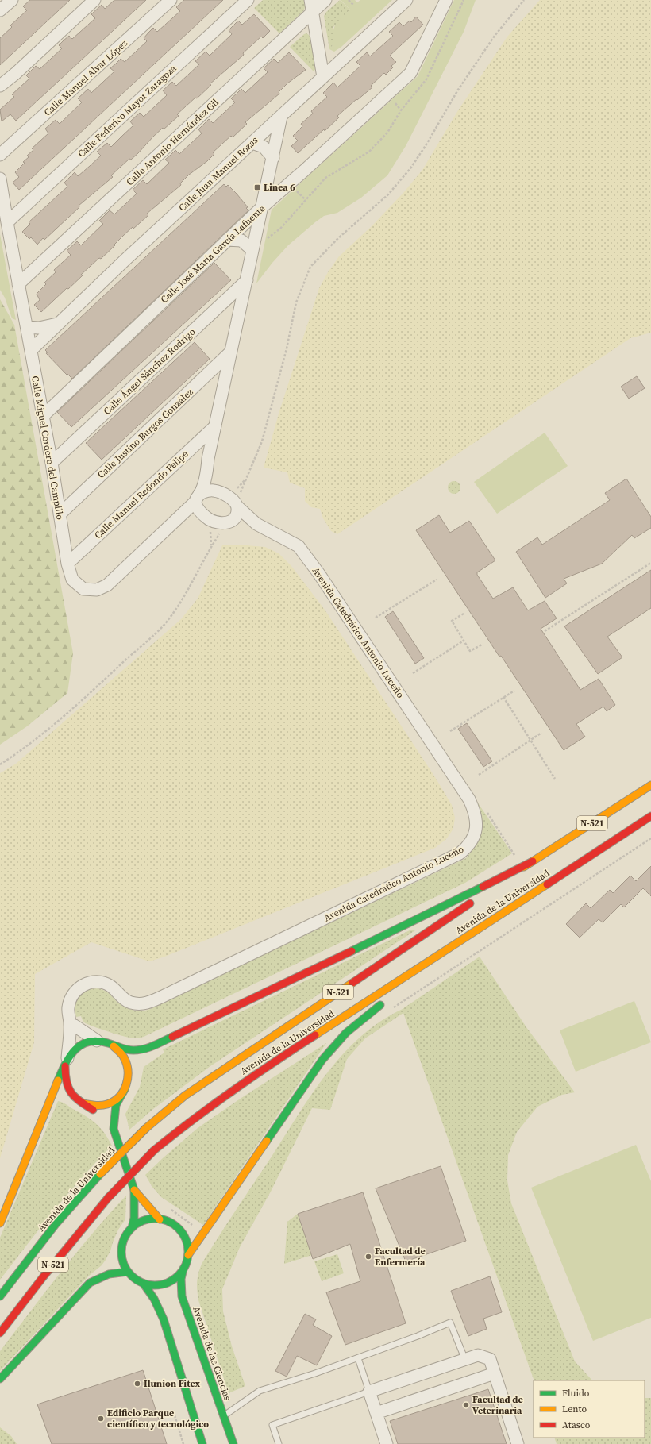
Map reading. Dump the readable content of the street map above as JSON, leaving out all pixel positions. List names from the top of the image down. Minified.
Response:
{"streets":{"main road":["N-521","Avenida de la Universidad","Avenida de las Ciencias"],"street":["Calle Manuel Alvar López","Calle Federico Mayor Zaragoza","Calle Antonio Hernández Gil","Calle Juan Manuel Rozas","Calle José María García Lafuente","Calle Ángel Sánchez Rodrigo","Calle Justino Burgos González","Calle Miguel Cordero del Campillo","Calle Manuel Redondo Felipe","Avenida Catedrático Antonio Luceño"]},"crossings":[["Calle Federico Mayor Zaragoza","Calle Miguel Cordero del Campillo"],["Calle Antonio Hernández Gil","Calle Miguel Cordero del Campillo"],["Calle Juan Manuel Rozas","Calle Miguel Cordero del Campillo"],["Calle José María García Lafuente","Calle Miguel Cordero del Campillo"],["Calle Ángel Sánchez Rodrigo","Calle Miguel Cordero del Campillo"],["Calle Justino Burgos González","Calle Miguel Cordero del Campillo"],["Calle Miguel Cordero del Campillo","Calle Manuel Redondo Felipe"],["Calle Miguel Cordero del Campillo","Avenida Catedrático Antonio Luceño"]],"places":{"transit":["Linea 6"],"other":["Facultad de Enfermería","Ilunion Fitex","Facultad de Veterinaria","Edificio Parque científico y tecnológico"]},"legend":["Fluido","Lento","Atasco"]}
